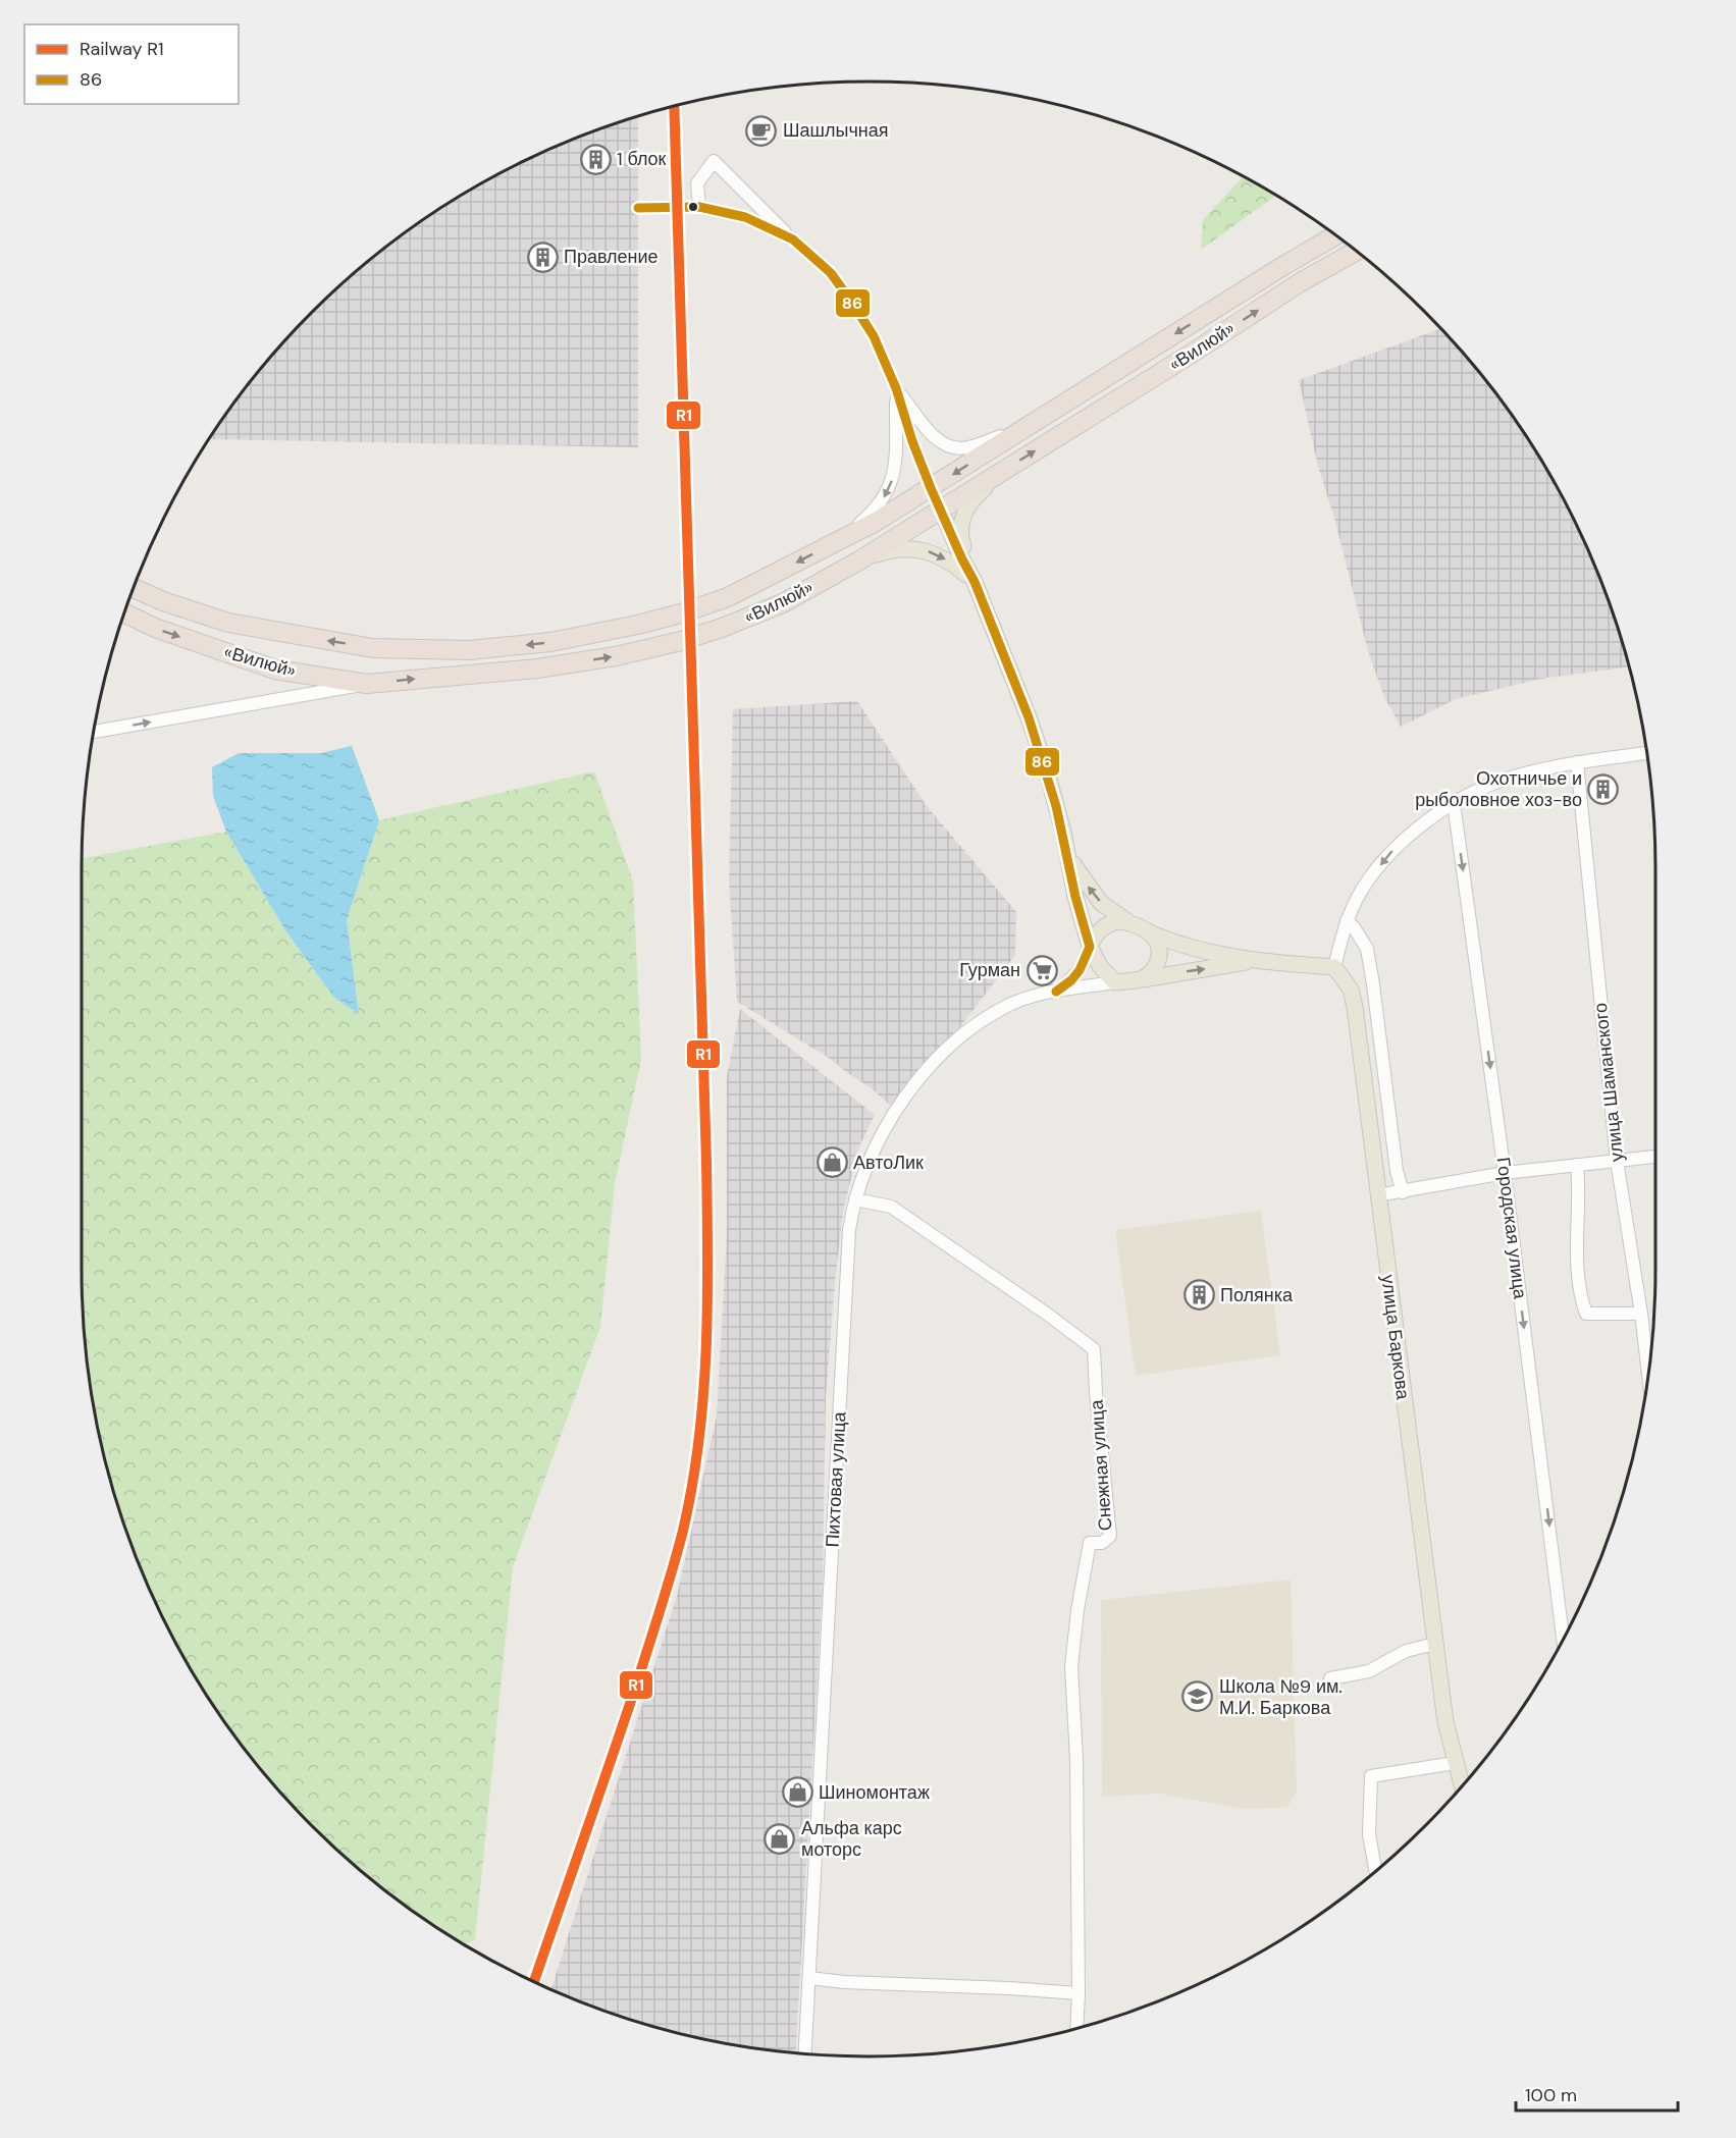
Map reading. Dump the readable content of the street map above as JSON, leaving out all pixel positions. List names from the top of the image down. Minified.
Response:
{"streets":{"highway":["«Вилюй»"],"main road":["улица Баркова"],"street":["улица Шаманского","Городская улица","Снежная улица","Пихтовая улица"]},"crossings":[["Снежная улица","Пихтовая улица"]],"places":{"cafe":["Шашлычная"],"building":["1 блок","Правление","Охотничье и рыболовное хоз-во","Полянка"],"supermarket":["Гурман"],"shop":["АвтоЛик","Шиномонтаж","Альфа карс моторс"],"school or university":["Школа №9 им. М.И. Баркова"]},"lines":["rail line R1","transit line 86"],"legend":["Railway R1","86"],"scale_bar":"100 m"}
